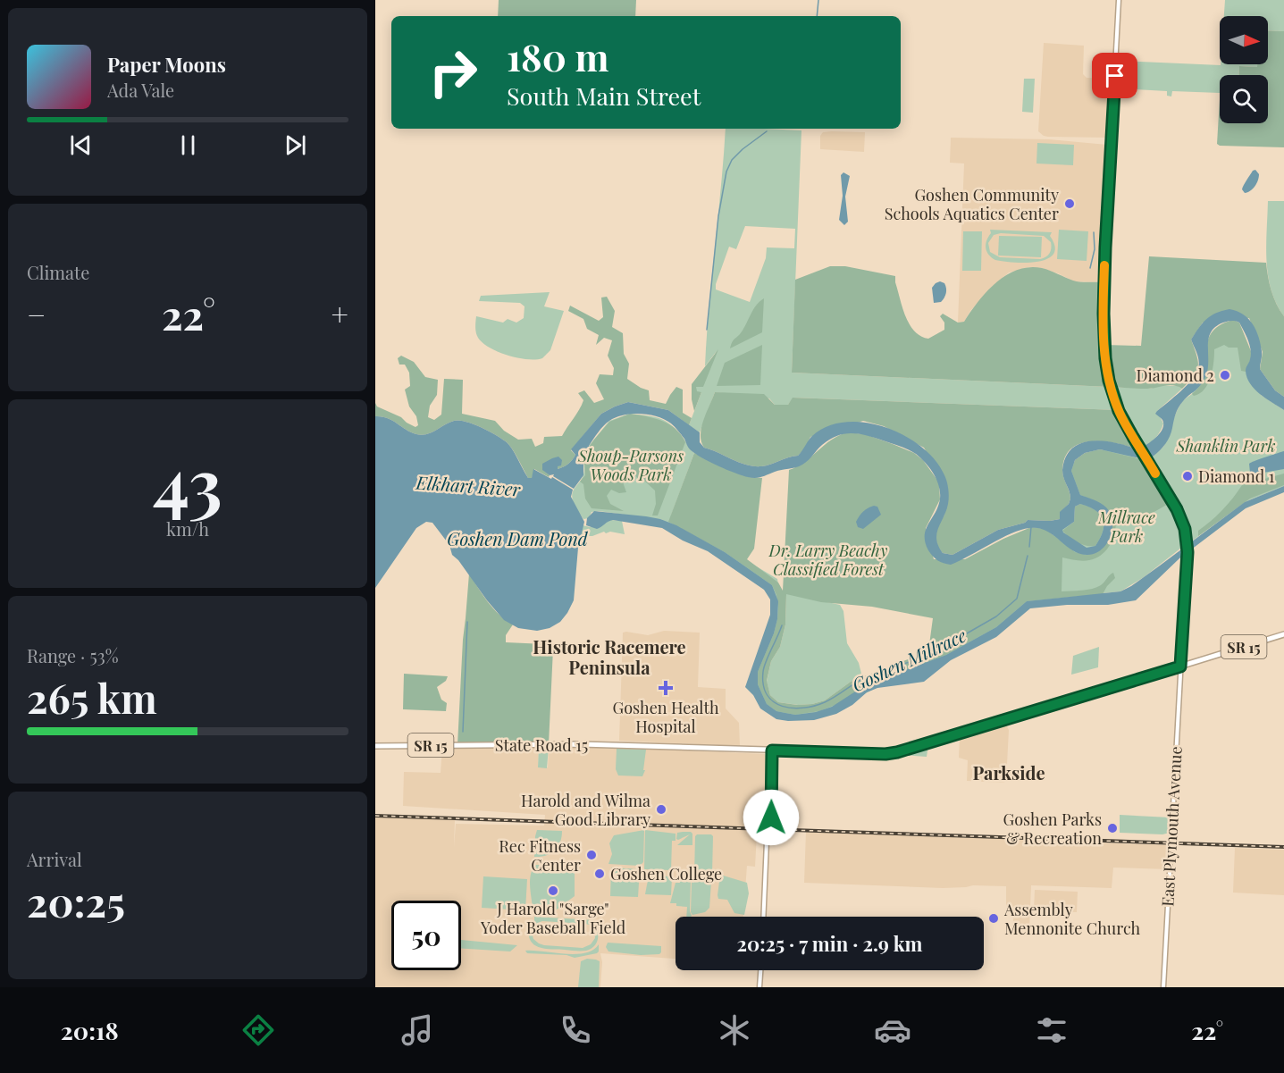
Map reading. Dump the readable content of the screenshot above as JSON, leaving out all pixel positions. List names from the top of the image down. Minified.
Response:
{"streets":{"main road":["SR 15","State Road 15","East Plymouth Avenue"]},"crossings":[["SR 15","State Road 15"],["SR 15","East Plymouth Avenue"]],"districts":["Historic Racemere Peninsula","Parkside"],"water":["Elkhart River","Goshen Dam Pond","Goshen Millrace"],"parks":["Shanklin Park","Shoup-Parsons Woods Park","Millrace Park","Dr. Larry Beachy Classified Forest"],"places":{"other":["Goshen Community Schools Aquatics Center","Diamond 2","Diamond 1","Harold and Wilma Good Library","Goshen Parks & Recreation","Rec Fitness Center","Goshen College","J Harold \"Sarge\" Yoder Baseball Field","Assembly Mennonite Church"],"health":["Goshen Health Hospital"]},"north":"right","page":{"turn":["180 m","South Main Street"],"song":["Paper Moons","Ada Vale"],"tile":["Climate",["43","km/h"],["Range · 53%","265 km"],["Arrival","20:25"]],"heat":["−","22°","+"],"limit":"50","trip":"20:25 · 7 min · 2.9 km","tabs":["20:18","22°"]}}
